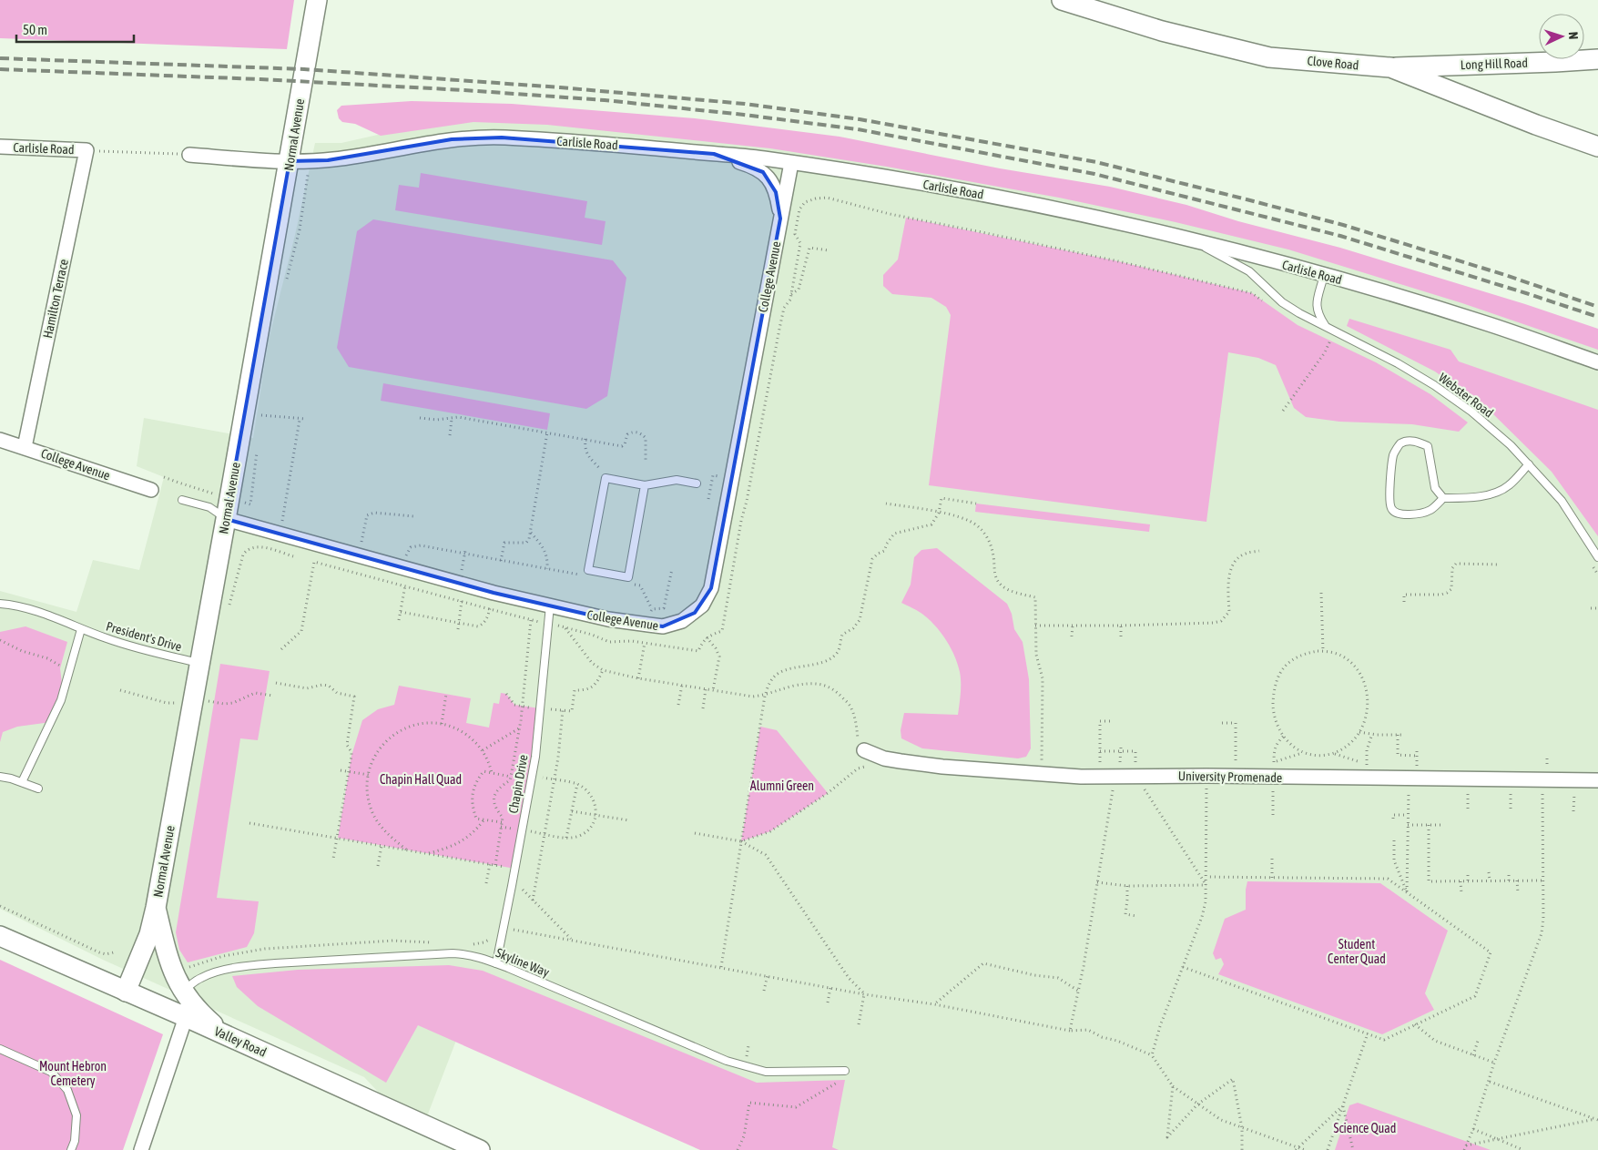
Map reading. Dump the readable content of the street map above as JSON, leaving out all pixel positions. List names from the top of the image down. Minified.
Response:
{"streets":{"street":["Clove Road","Long Hill Road","Normal Avenue","Carlisle Road","College Avenue","Hamilton Terrace","University Promenade","Valley Road"],"lane":["Webster Road","President's Drive","Chapin Drive","Skyline Way"]},"crossings":[["Clove Road","Long Hill Road"],["Normal Avenue","Carlisle Road"],["Normal Avenue","College Avenue"],["Normal Avenue","President's Drive"],["Normal Avenue","Valley Road"],["Carlisle Road","College Avenue"],["Carlisle Road","Hamilton Terrace"],["Carlisle Road","Webster Road"],["College Avenue","Hamilton Terrace"],["College Avenue","Chapin Drive"],["Chapin Drive","Skyline Way"]],"parks":["Chapin Hall Quad","Alumni Green","Student Center Quad","Mount Hebron Cemetery","Science Quad"],"scale_bar":"50 m","north":"right"}
